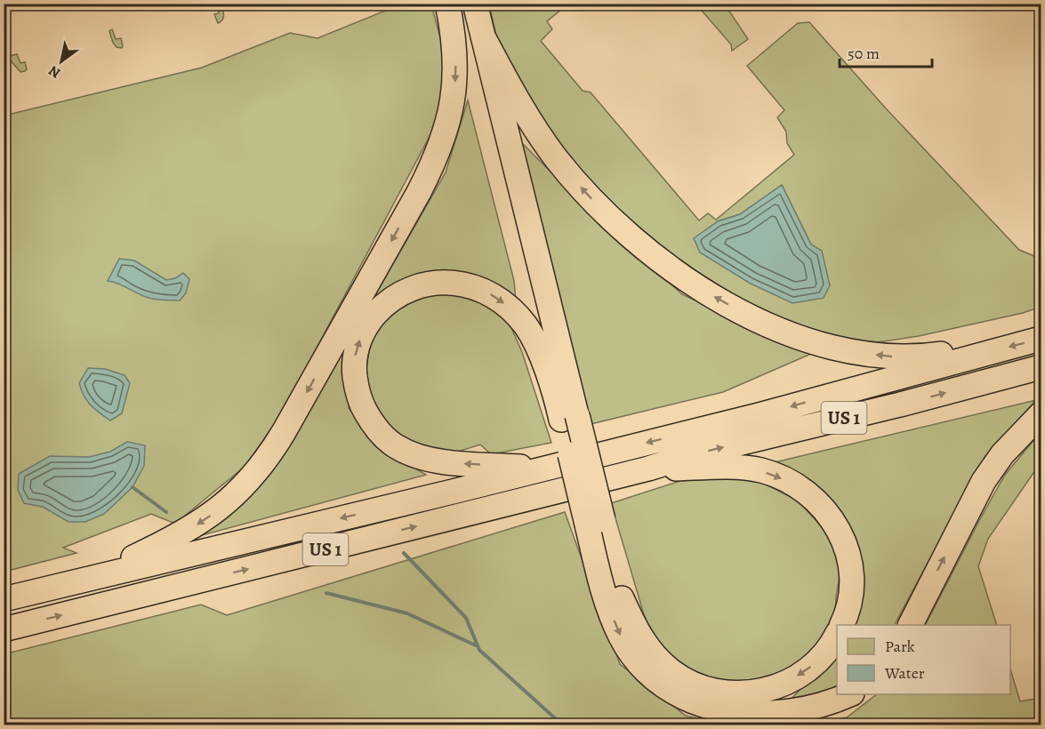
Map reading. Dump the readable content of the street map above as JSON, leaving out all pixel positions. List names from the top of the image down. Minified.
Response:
{"streets":{"highway":["US 1"]},"legend":["Park","Water"],"scale_bar":"50 m","north":"bottom left"}
